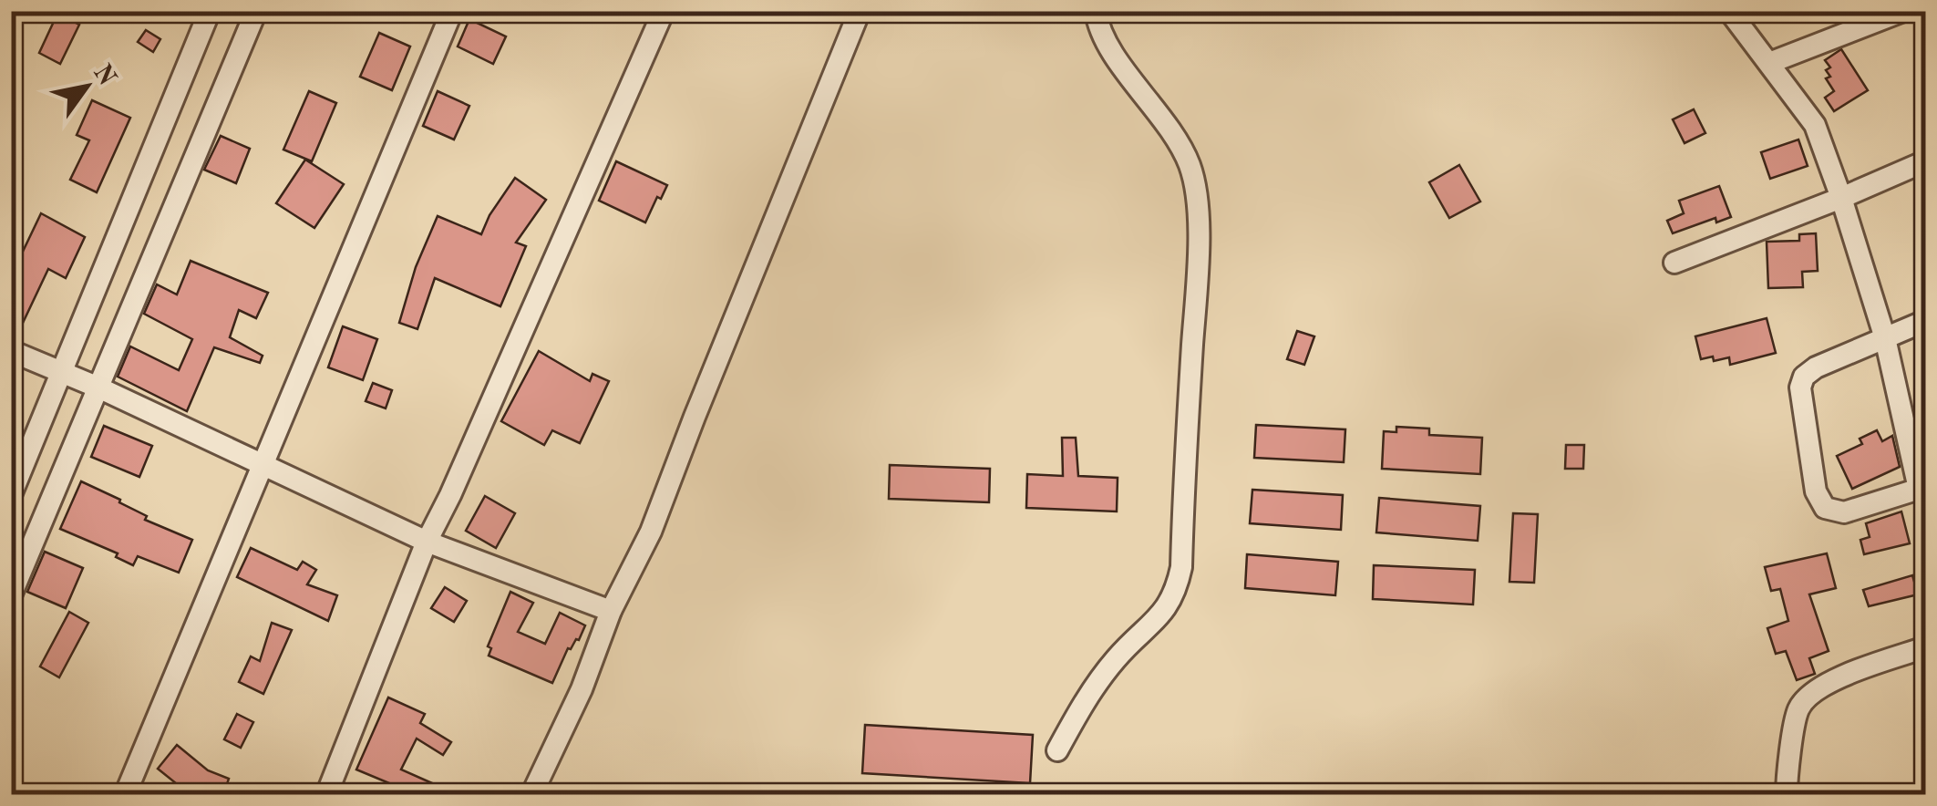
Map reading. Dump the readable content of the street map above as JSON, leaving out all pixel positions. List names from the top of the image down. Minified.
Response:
{"north":"top right"}
